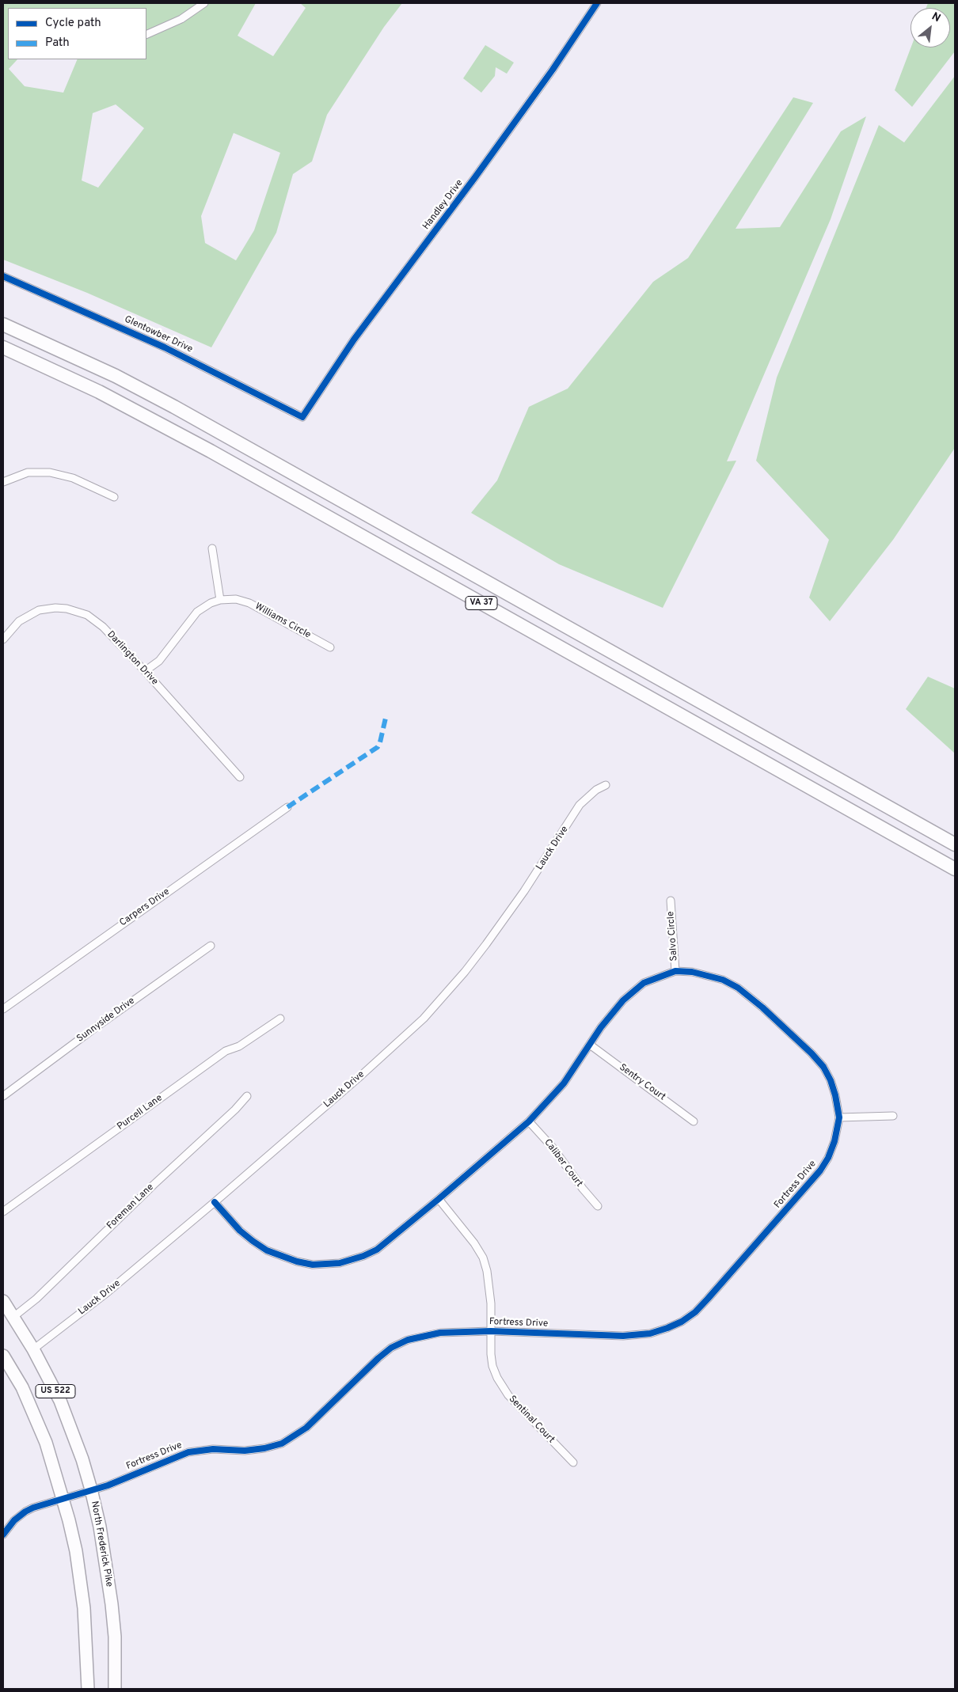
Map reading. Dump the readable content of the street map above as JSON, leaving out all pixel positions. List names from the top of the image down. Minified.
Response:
{"streets":{"highway":["VA 37"],"main road":["US 522","North Frederick Pike"],"street":["Handley Drive","Glentowber Drive","Williams Circle","Darlington Drive","Lauck Drive","Carpers Drive","Salvo Circle","Sunnyside Drive","Sentry Court","Purcell Lane","Caliber Court","Fortress Drive","Foreman Lane","Sentinal Court"]},"crossings":[["Handley Drive","Glentowber Drive"],["Williams Circle","Darlington Drive"],["Lauck Drive","Fortress Drive"],["Lauck Drive","North Frederick Pike"],["Salvo Circle","Fortress Drive"],["Sentry Court","Fortress Drive"],["Caliber Court","Fortress Drive"],["Fortress Drive","US 522"],["Fortress Drive","Sentinal Court"],["Fortress Drive","North Frederick Pike"],["Foreman Lane","North Frederick Pike"]],"legend":["Cycle path","Path"],"north":"top right"}
